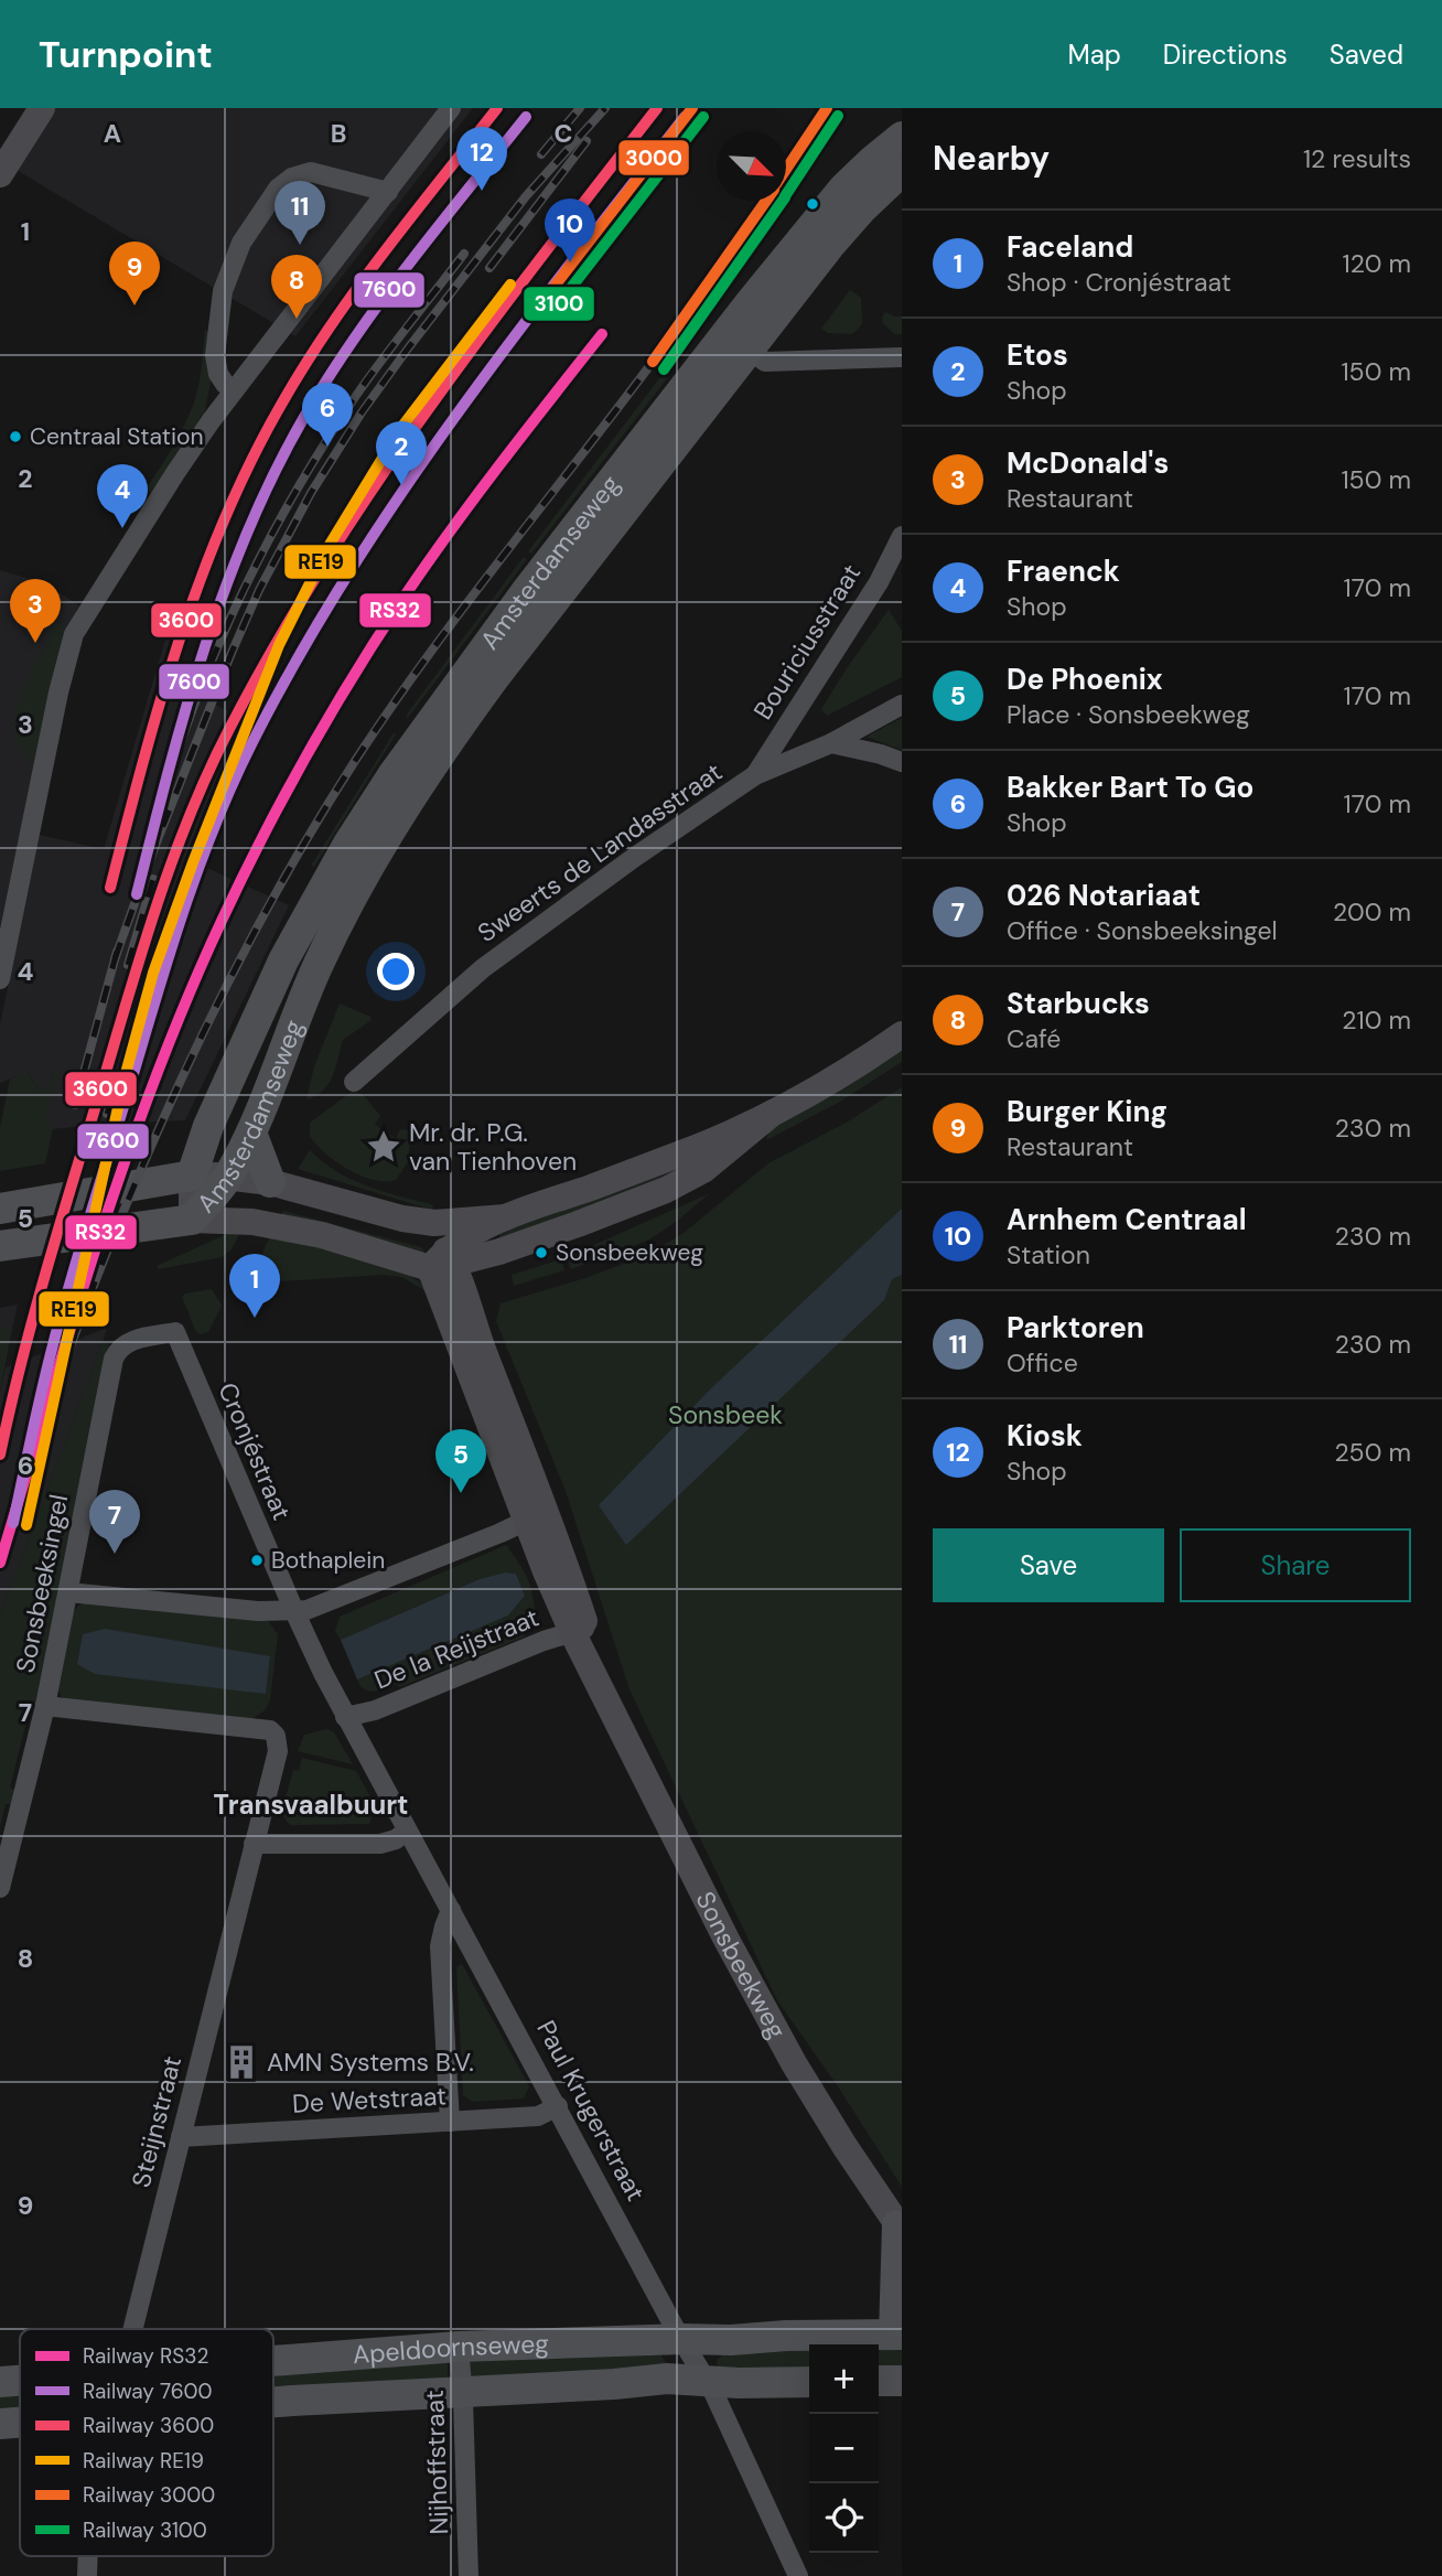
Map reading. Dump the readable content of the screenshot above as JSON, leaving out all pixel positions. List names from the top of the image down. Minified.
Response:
{"streets":{"main road":["Amsterdamseweg","Sonsbeekweg","Apeldoornseweg"],"street":["Bouriciusstraat","Sweerts de Landasstraat","Cronjéstraat","Sonsbeeksingel","De la Reijstraat","De Wetstraat","Paul Krugerstraat","Steijnstraat","Nijhoffstraat"]},"crossings":[["Bouriciusstraat","Sweerts de Landasstraat"],["Cronjéstraat","Sonsbeeksingel"],["Cronjéstraat","De la Reijstraat"],["De la Reijstraat","Sonsbeekweg"],["De Wetstraat","Paul Krugerstraat"],["De Wetstraat","Steijnstraat"],["Paul Krugerstraat","Apeldoornseweg"],["Apeldoornseweg","Nijhoffstraat"]],"districts":["Transvaalbuurt"],"parks":["Sonsbeek"],"places":{"other":["Centraal Station","Sonsbeekweg","Bothaplein"],"place":["Mr. dr. P.G. van Tienhoven"],"building":["AMN Systems B.V."]},"lines":["rail line 3600","rail line 3000","rail line 3100","rail line 7600","rail line RE19","rail line RS32"],"legend":["Railway RS32","Railway 7600","Railway 3600","Railway RE19","Railway 3000","Railway 3100"],"north":"bottom right","page":{"header":"Turnpoint","nav":["Map","Directions","Saved"],"heading":["Nearby","12 results"],"pins":["12","11","10","9","8","6","2","4","3","1","5","7"],"list":[{"mark":"1","name":"Faceland","note":"Shop · Cronjéstraat","value":"120 m"},{"mark":"2","name":"Etos","note":"Shop","value":"150 m"},{"mark":"3","name":"McDonald's","note":"Restaurant","value":"150 m"},{"mark":"4","name":"Fraenck","note":"Shop","value":"170 m"},{"mark":"5","name":"De Phoenix","note":"Place · Sonsbeekweg","value":"170 m"},{"mark":"6","name":"Bakker Bart To Go","note":"Shop","value":"170 m"},{"mark":"7","name":"026 Notariaat","note":"Office · Sonsbeeksingel","value":"200 m"},{"mark":"8","name":"Starbucks","note":"Café","value":"210 m"},{"mark":"9","name":"Burger King","note":"Restaurant","value":"230 m"},{"mark":"10","name":"Arnhem Centraal","note":"Station","value":"230 m"},{"mark":"11","name":"Parktoren","note":"Office","value":"230 m"},{"mark":"12","name":"Kiosk","note":"Shop","value":"250 m"}],"buttons":["Save","Share"],"map_buttons":["+","−"]},"grid":{"columns":["A","B","C"],"rows":["1","2","3","4","5","6","7","8","9"]}}
